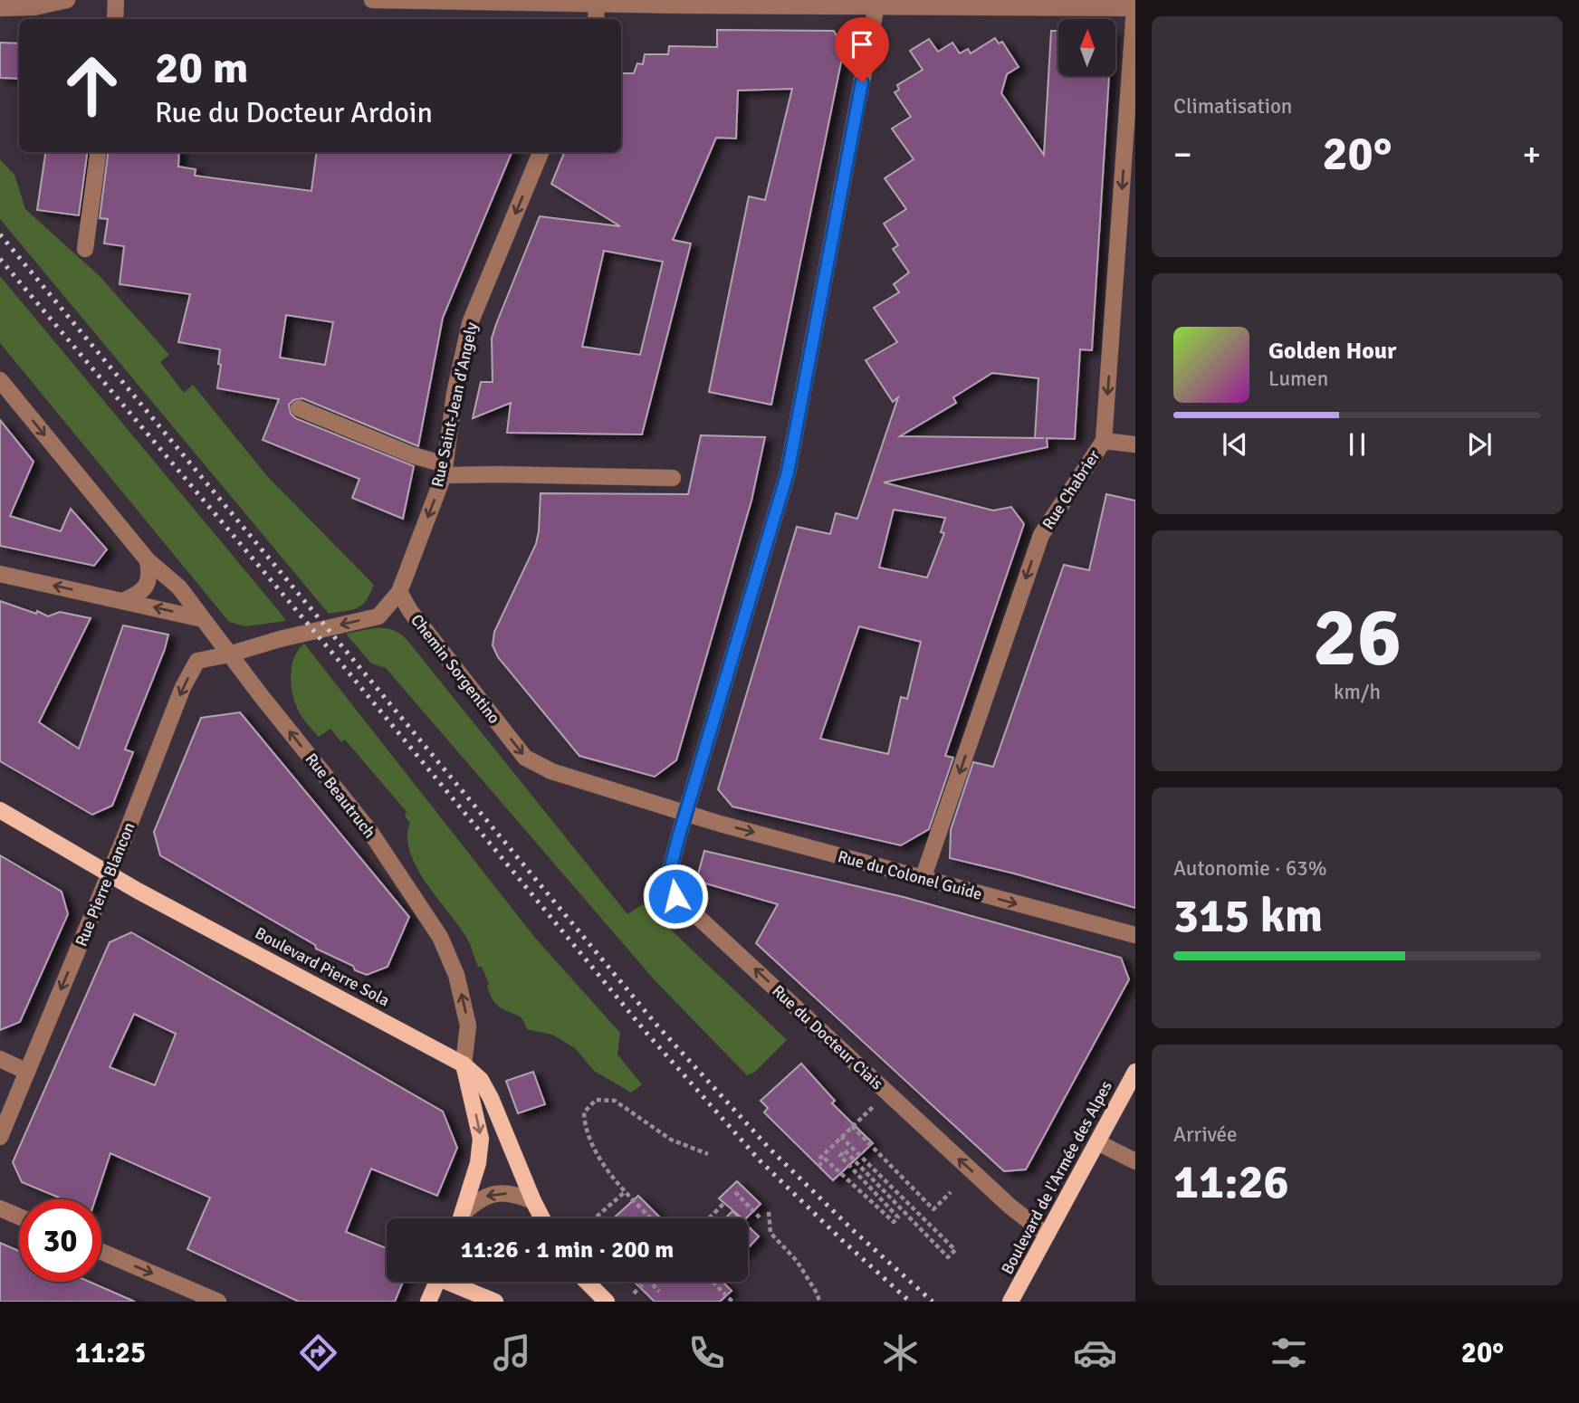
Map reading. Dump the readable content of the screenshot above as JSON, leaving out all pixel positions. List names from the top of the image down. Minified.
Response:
{"streets":{"main road":["Boulevard Pierre Sola","Boulevard de l'Armée des Alpes"],"street":["Rue Saint-Jean d'Angely","Rue Chabrier","Chemin Sorgentino","Rue Beautruch","Rue du Colonel Guide","Rue Pierre Blancon","Rue du Docteur Ciais"]},"crossings":[["Rue Saint-Jean d'Angely","Chemin Sorgentino"],["Rue Chabrier","Rue du Colonel Guide"],["Chemin Sorgentino","Rue du Colonel Guide"],["Chemin Sorgentino","Rue du Docteur Ciais"],["Rue Beautruch","Rue Pierre Blancon"],["Rue Beautruch","Boulevard Pierre Sola"],["Rue du Colonel Guide","Rue du Docteur Ciais"],["Rue Pierre Blancon","Boulevard Pierre Sola"],["Rue du Docteur Ciais","Boulevard de l'Armée des Alpes"]],"one_way":["Rue Saint-Jean d'Angely","Rue Chabrier","Chemin Sorgentino","Rue du Colonel Guide","Rue Pierre Blancon","Rue du Docteur Ciais"],"north":"top","page":{"tile":["Climatisation",["26","km/h"],["Autonomie · 63%","315 km"],["Arrivée","11:26"]],"turn":["20 m","Rue du Docteur Ardoin"],"heat":["−","20°","+"],"song":["Golden Hour","Lumen"],"limit":"30","trip":"11:26 · 1 min · 200 m","tabs":["11:25","20°"]}}
